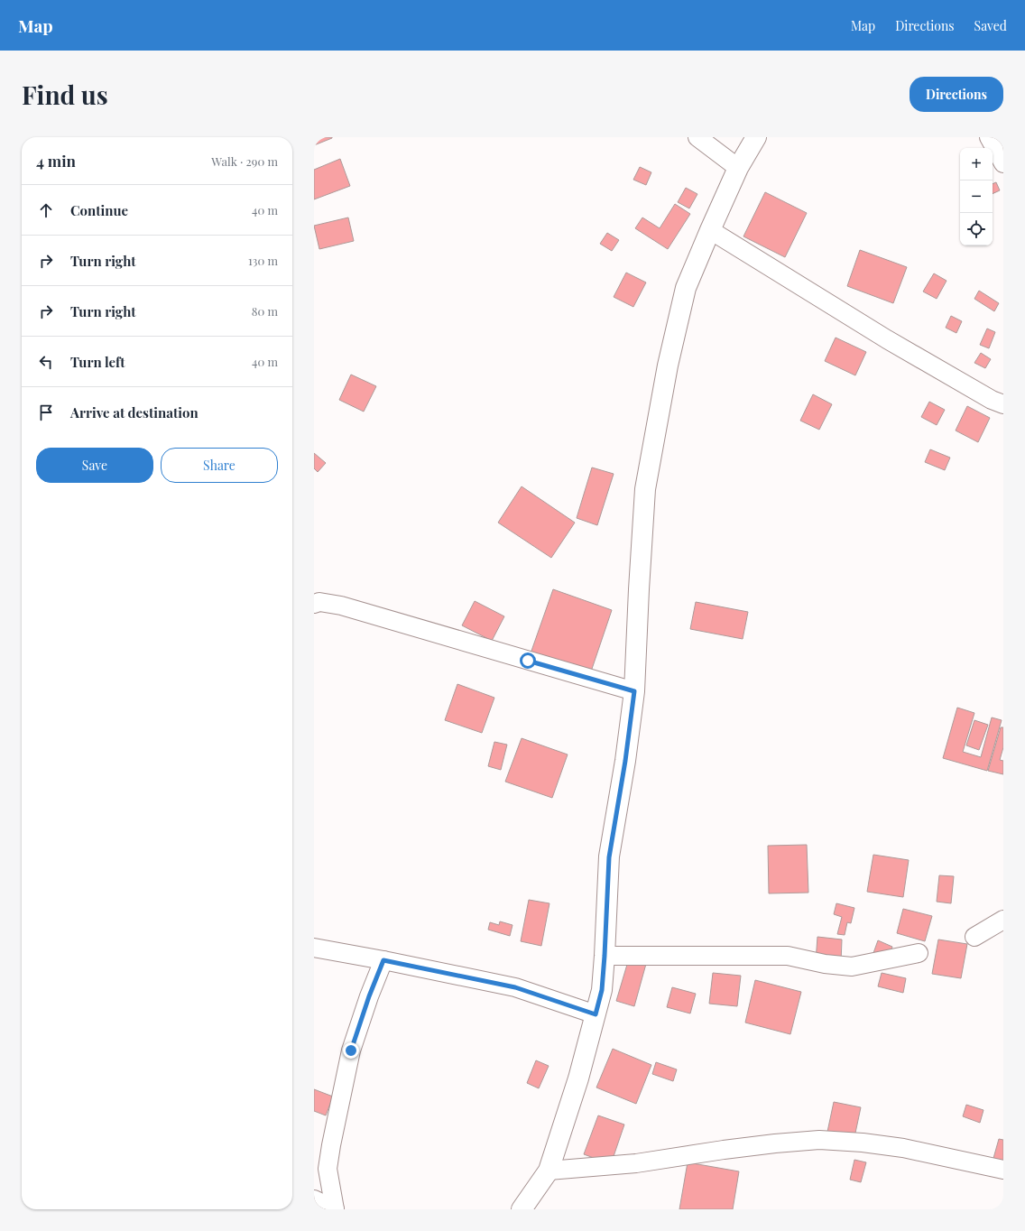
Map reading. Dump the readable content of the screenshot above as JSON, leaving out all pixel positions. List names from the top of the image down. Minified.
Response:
{"page":{"header":"Map","nav":["Map","Directions","Saved"],"buttons":["Directions",["Save","Share"]],"title":"Find us","heading":["4 min","Walk · 290 m"],"map_buttons":["+","−"],"list":[["Continue","40 m"],["Turn right","130 m"],["Turn right","80 m"],["Turn left","40 m"],"Arrive at destination"]}}
